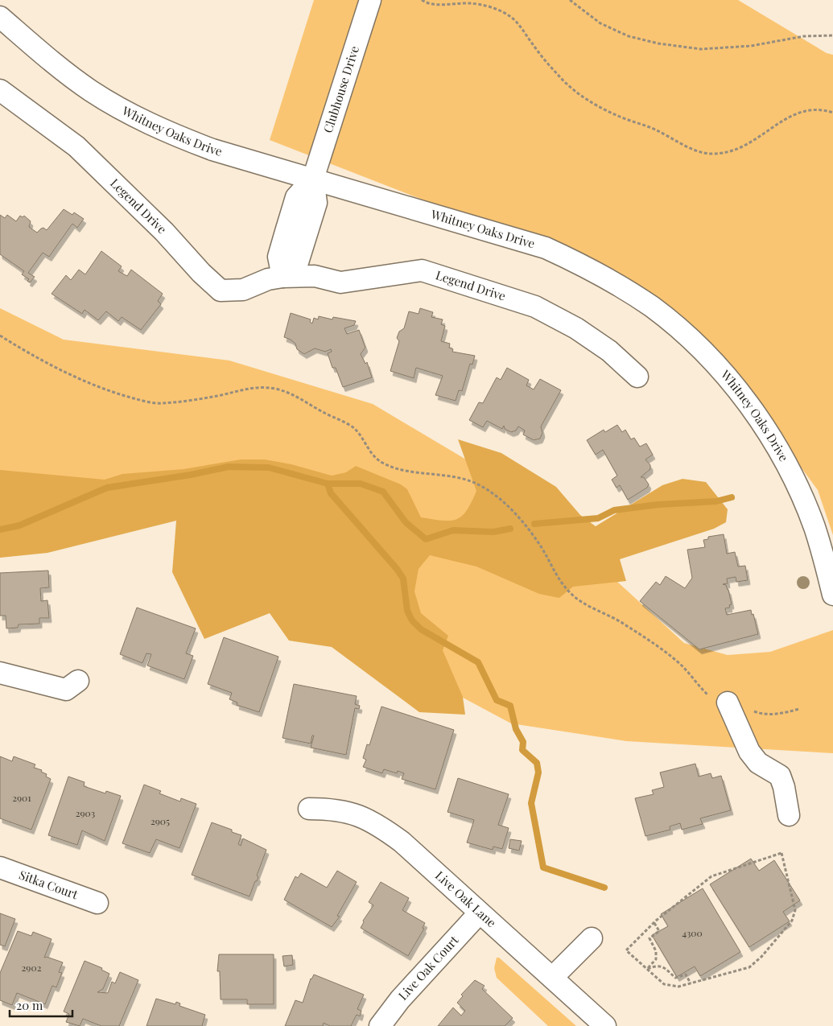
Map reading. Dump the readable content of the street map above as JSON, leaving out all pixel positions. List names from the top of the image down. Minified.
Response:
{"streets":{"street":["Clubhouse Drive","Whitney Oaks Drive","Legend Drive","Sitka Court","Live Oak Lane","Live Oak Court"]},"crossings":[["Clubhouse Drive","Whitney Oaks Drive"],["Live Oak Lane","Live Oak Court"]],"house_numbers":["2901","2903","2905","4300","2902"],"scale_bar":"20 m"}
